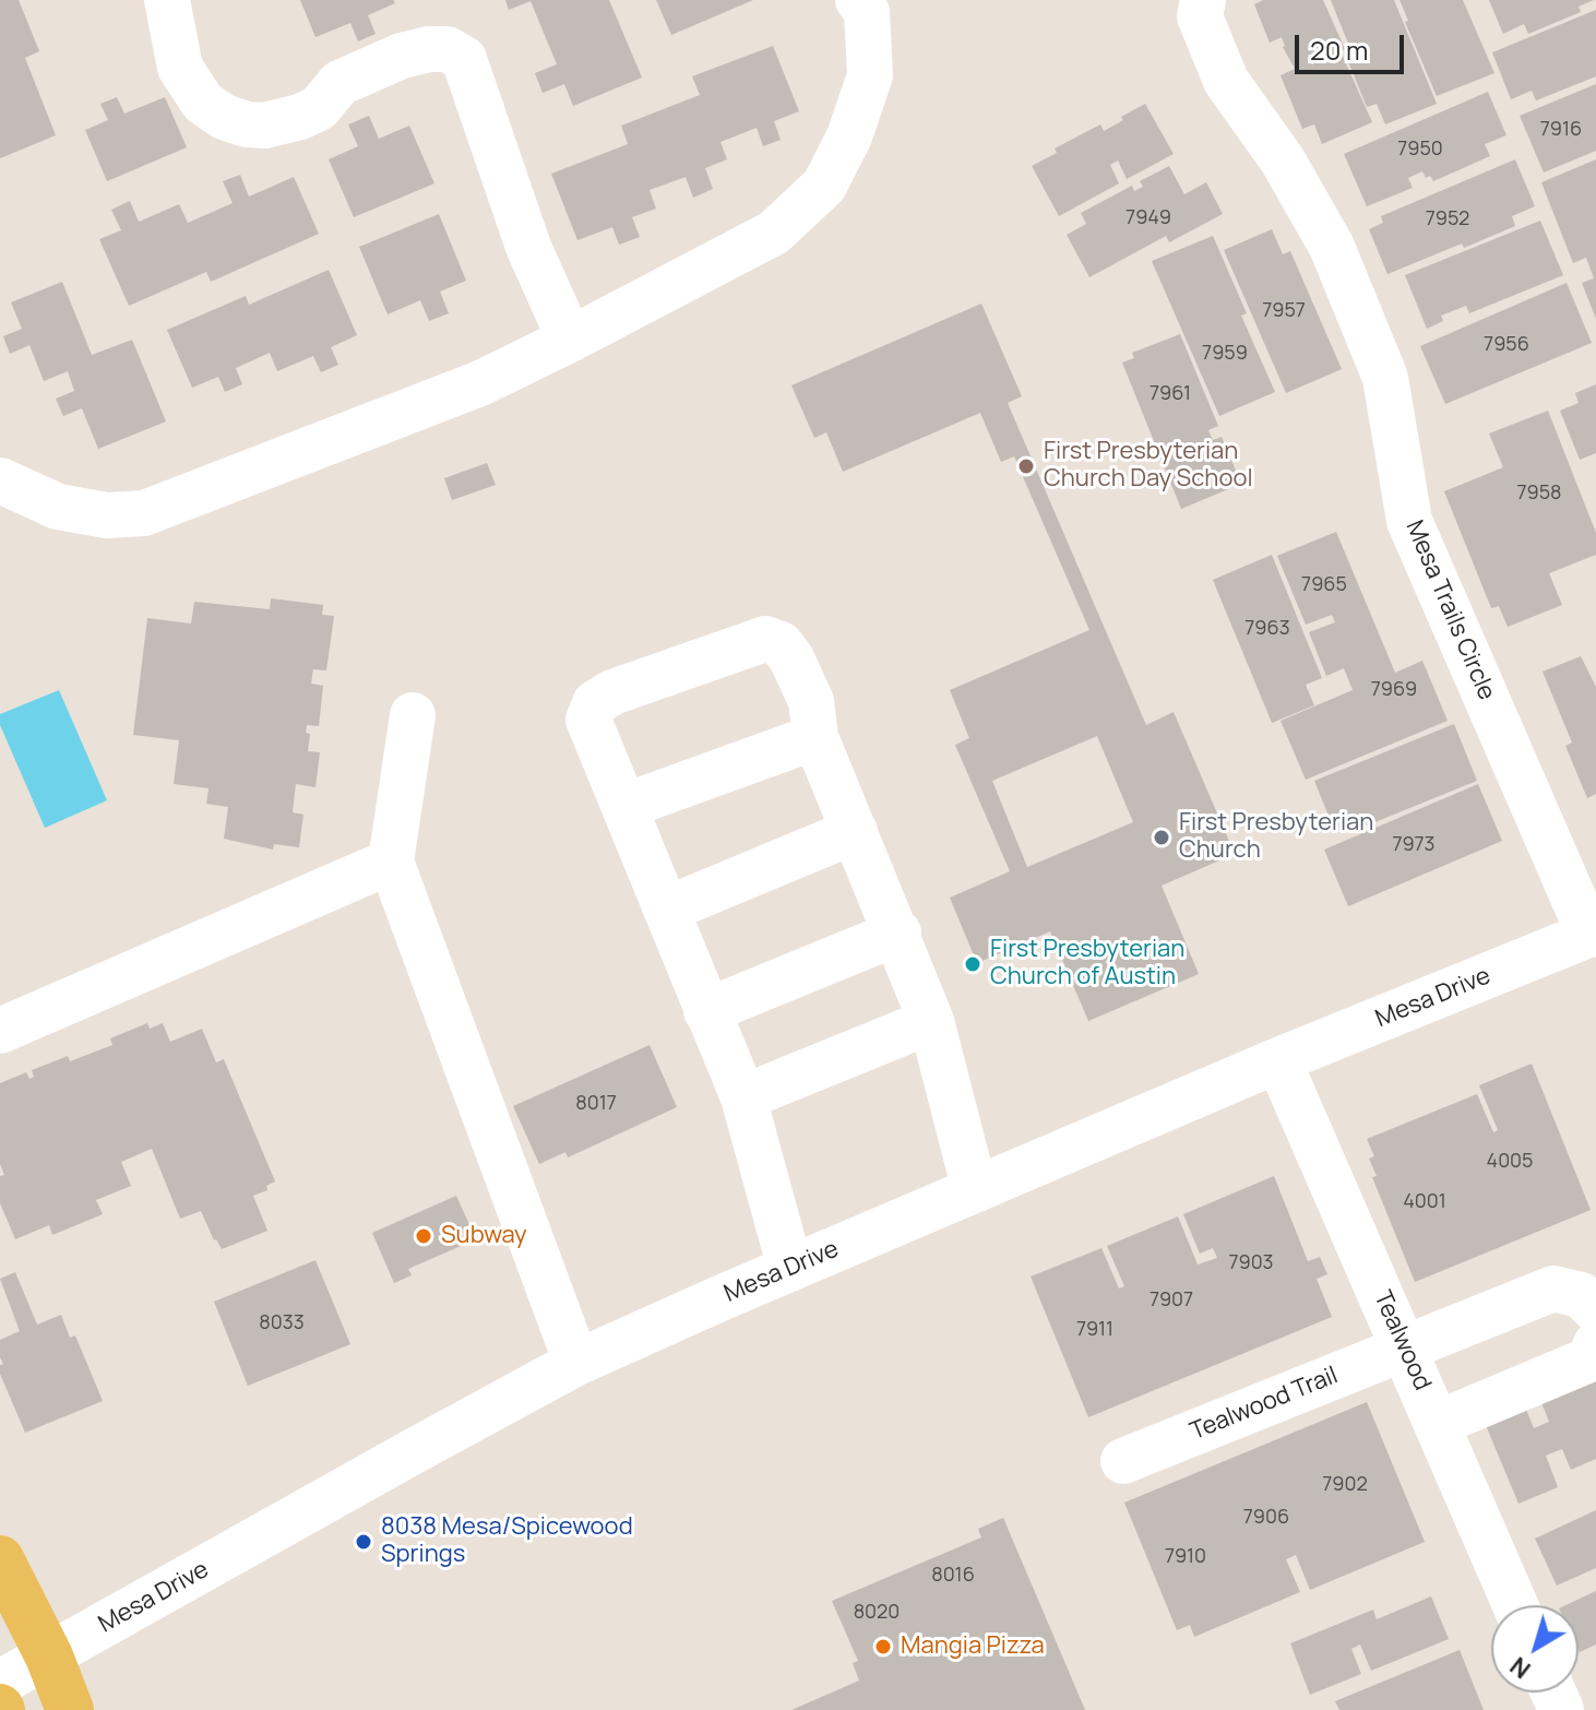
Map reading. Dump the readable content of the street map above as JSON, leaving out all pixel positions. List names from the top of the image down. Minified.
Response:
{"streets":{"street":["Mesa Trails Circle","Mesa Drive","Tealwood","Tealwood Trail"]},"crossings":[["Mesa Trails Circle","Mesa Drive"],["Mesa Drive","Tealwood"],["Tealwood","Tealwood Trail"]],"places":["First Presbyterian Church Day School","First Presbyterian Church","First Presbyterian Church of Austin","Subway","8038 Mesa/Spicewood Springs","Mangia Pizza"],"house_numbers":["7916","7950","7949","7952","7957","7956","7959","7961","7958","7965","7963","7969","7973","8017","4005","4001","7903","7907","8033","7911","7902","7906","7910","8016","8020"],"scale_bar":"20 m","north":"bottom left"}
